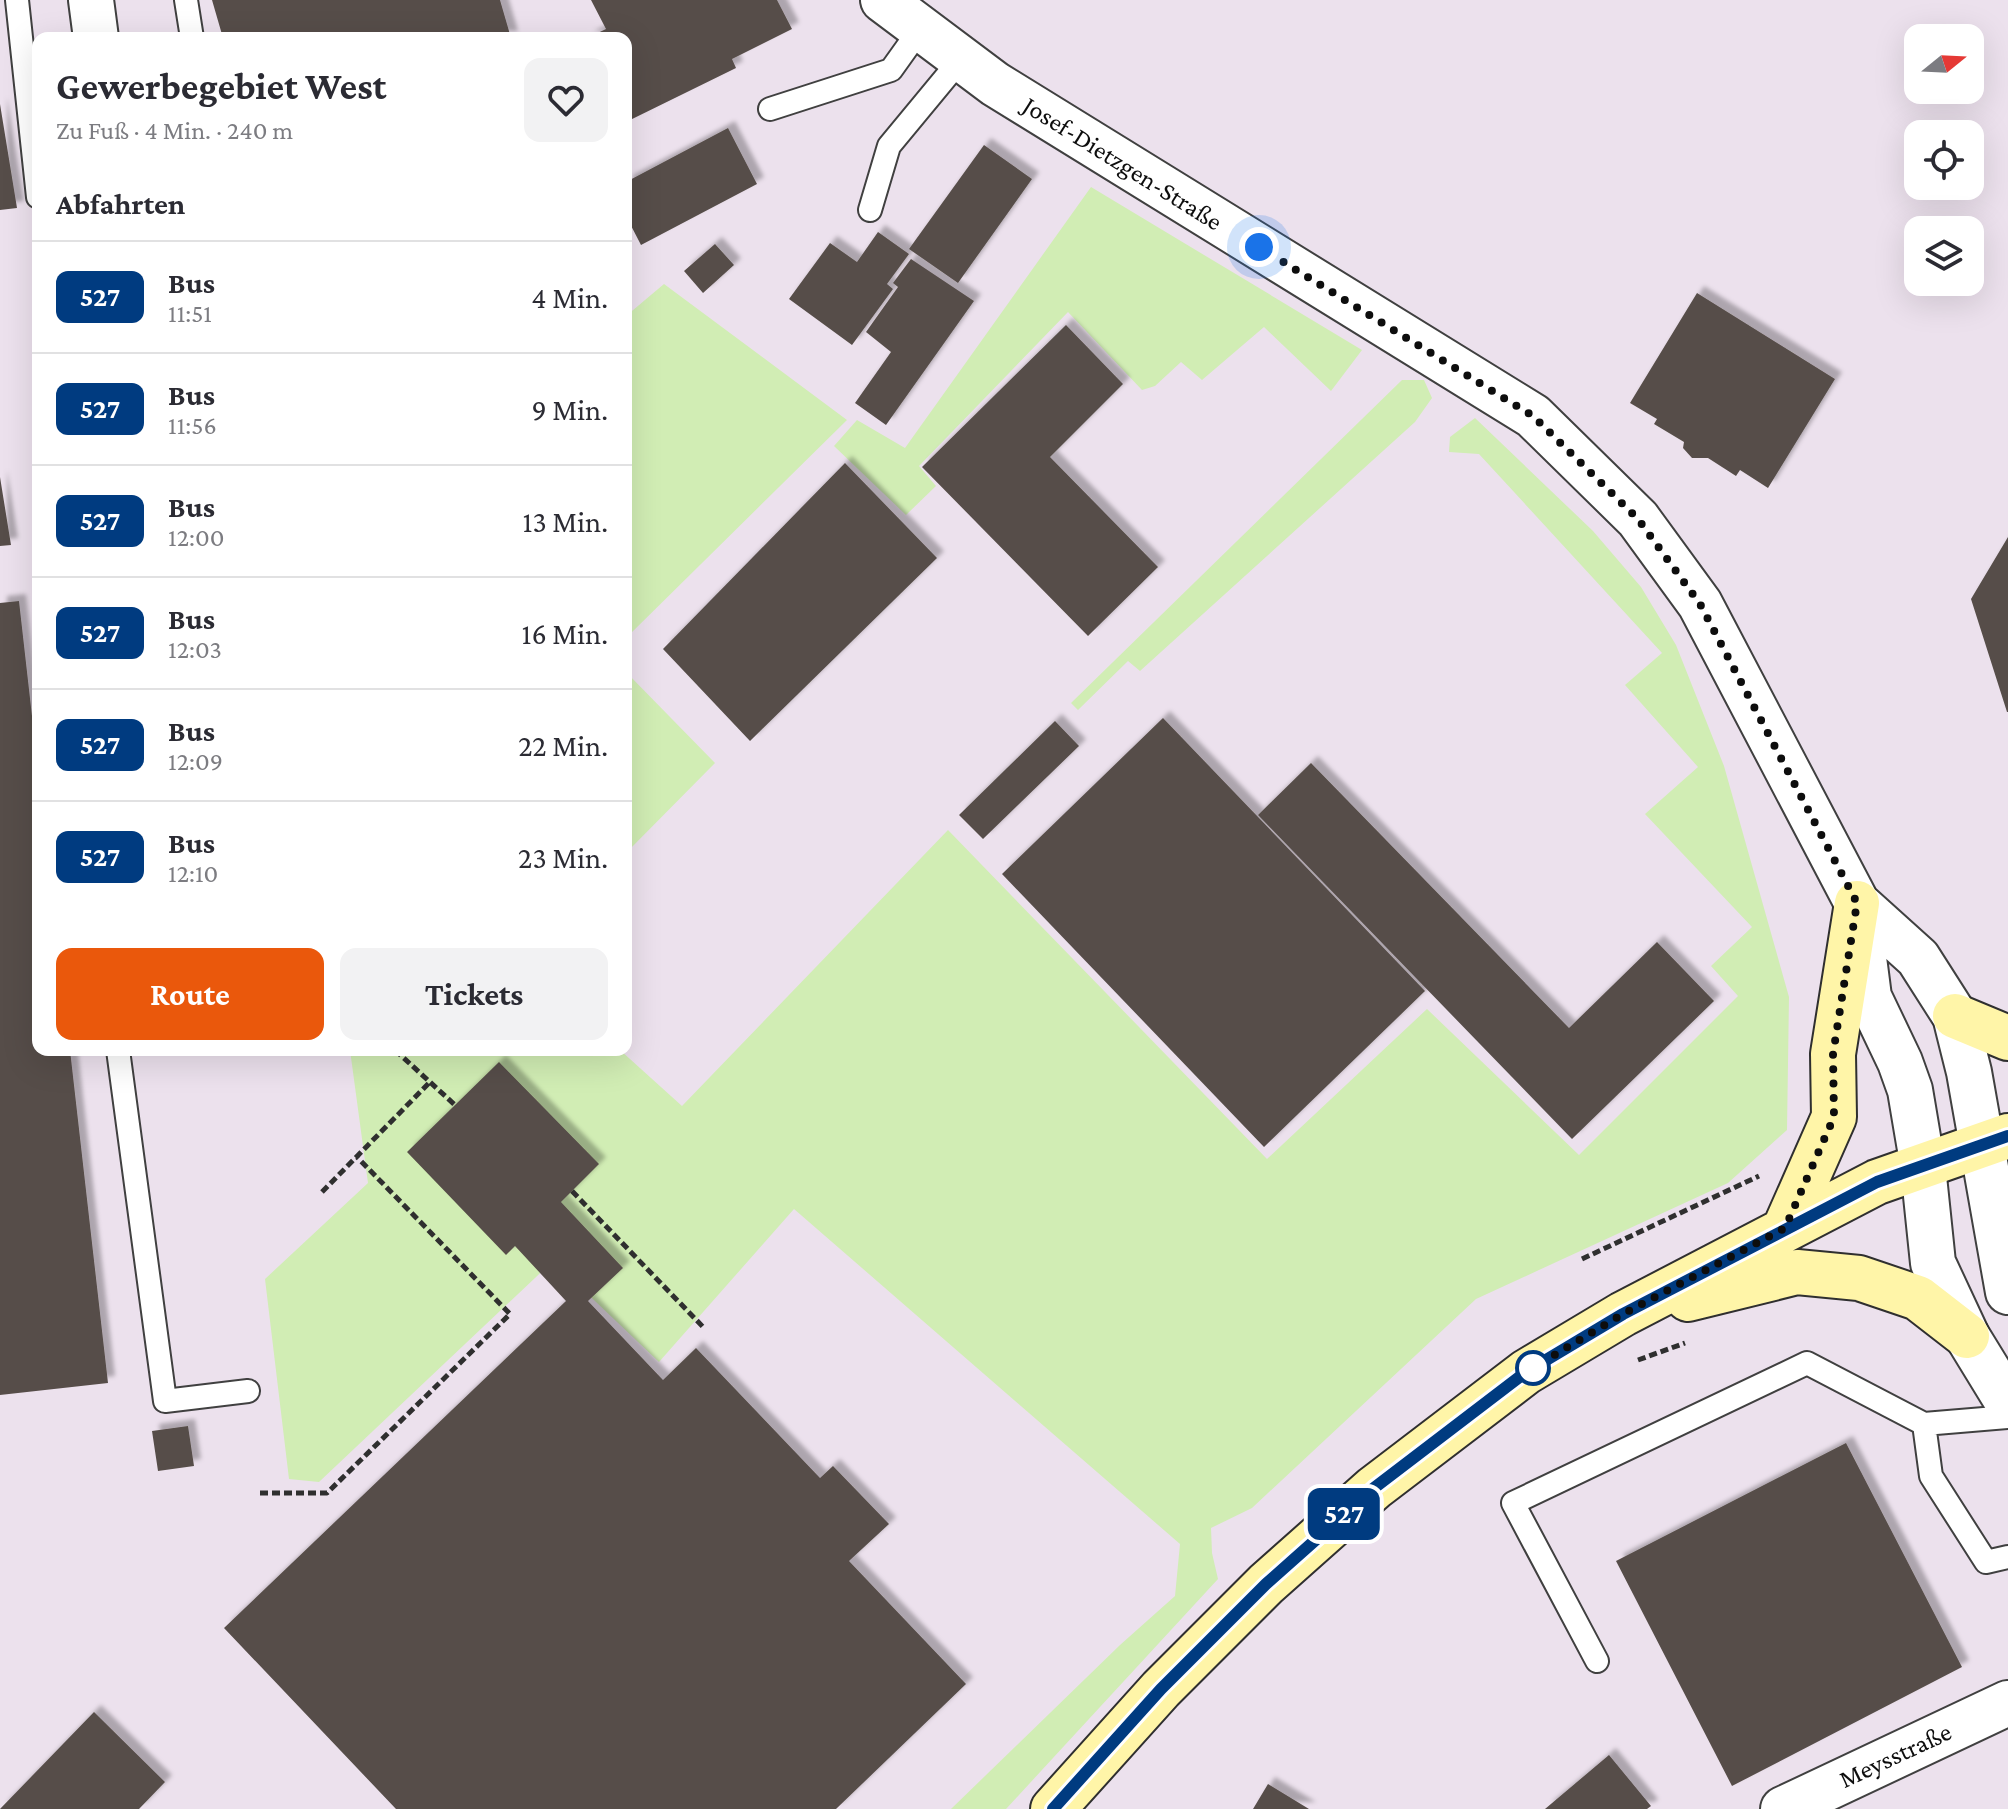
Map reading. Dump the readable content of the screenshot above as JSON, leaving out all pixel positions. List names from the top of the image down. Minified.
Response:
{"streets":{"street":["Josef-Dietzgen-Straße","Meysstraße"]},"lines":["bus line 527"],"north":"right","page":{"on_map":"527","heading":[["Gewerbegebiet West","Zu Fuß · 4 Min. · 240 m"],"Abfahrten"],"list":[{"mark":"527","name":"Bus","note":"11:51","value":"4 Min."},{"mark":"527","name":"Bus","note":"11:56","value":"9 Min."},{"mark":"527","name":"Bus","note":"12:00","value":"13 Min."},{"mark":"527","name":"Bus","note":"12:03","value":"16 Min."},{"mark":"527","name":"Bus","note":"12:09","value":"22 Min."},{"mark":"527","name":"Bus","note":"12:10","value":"23 Min."}],"buttons":["Route","Tickets"]}}
